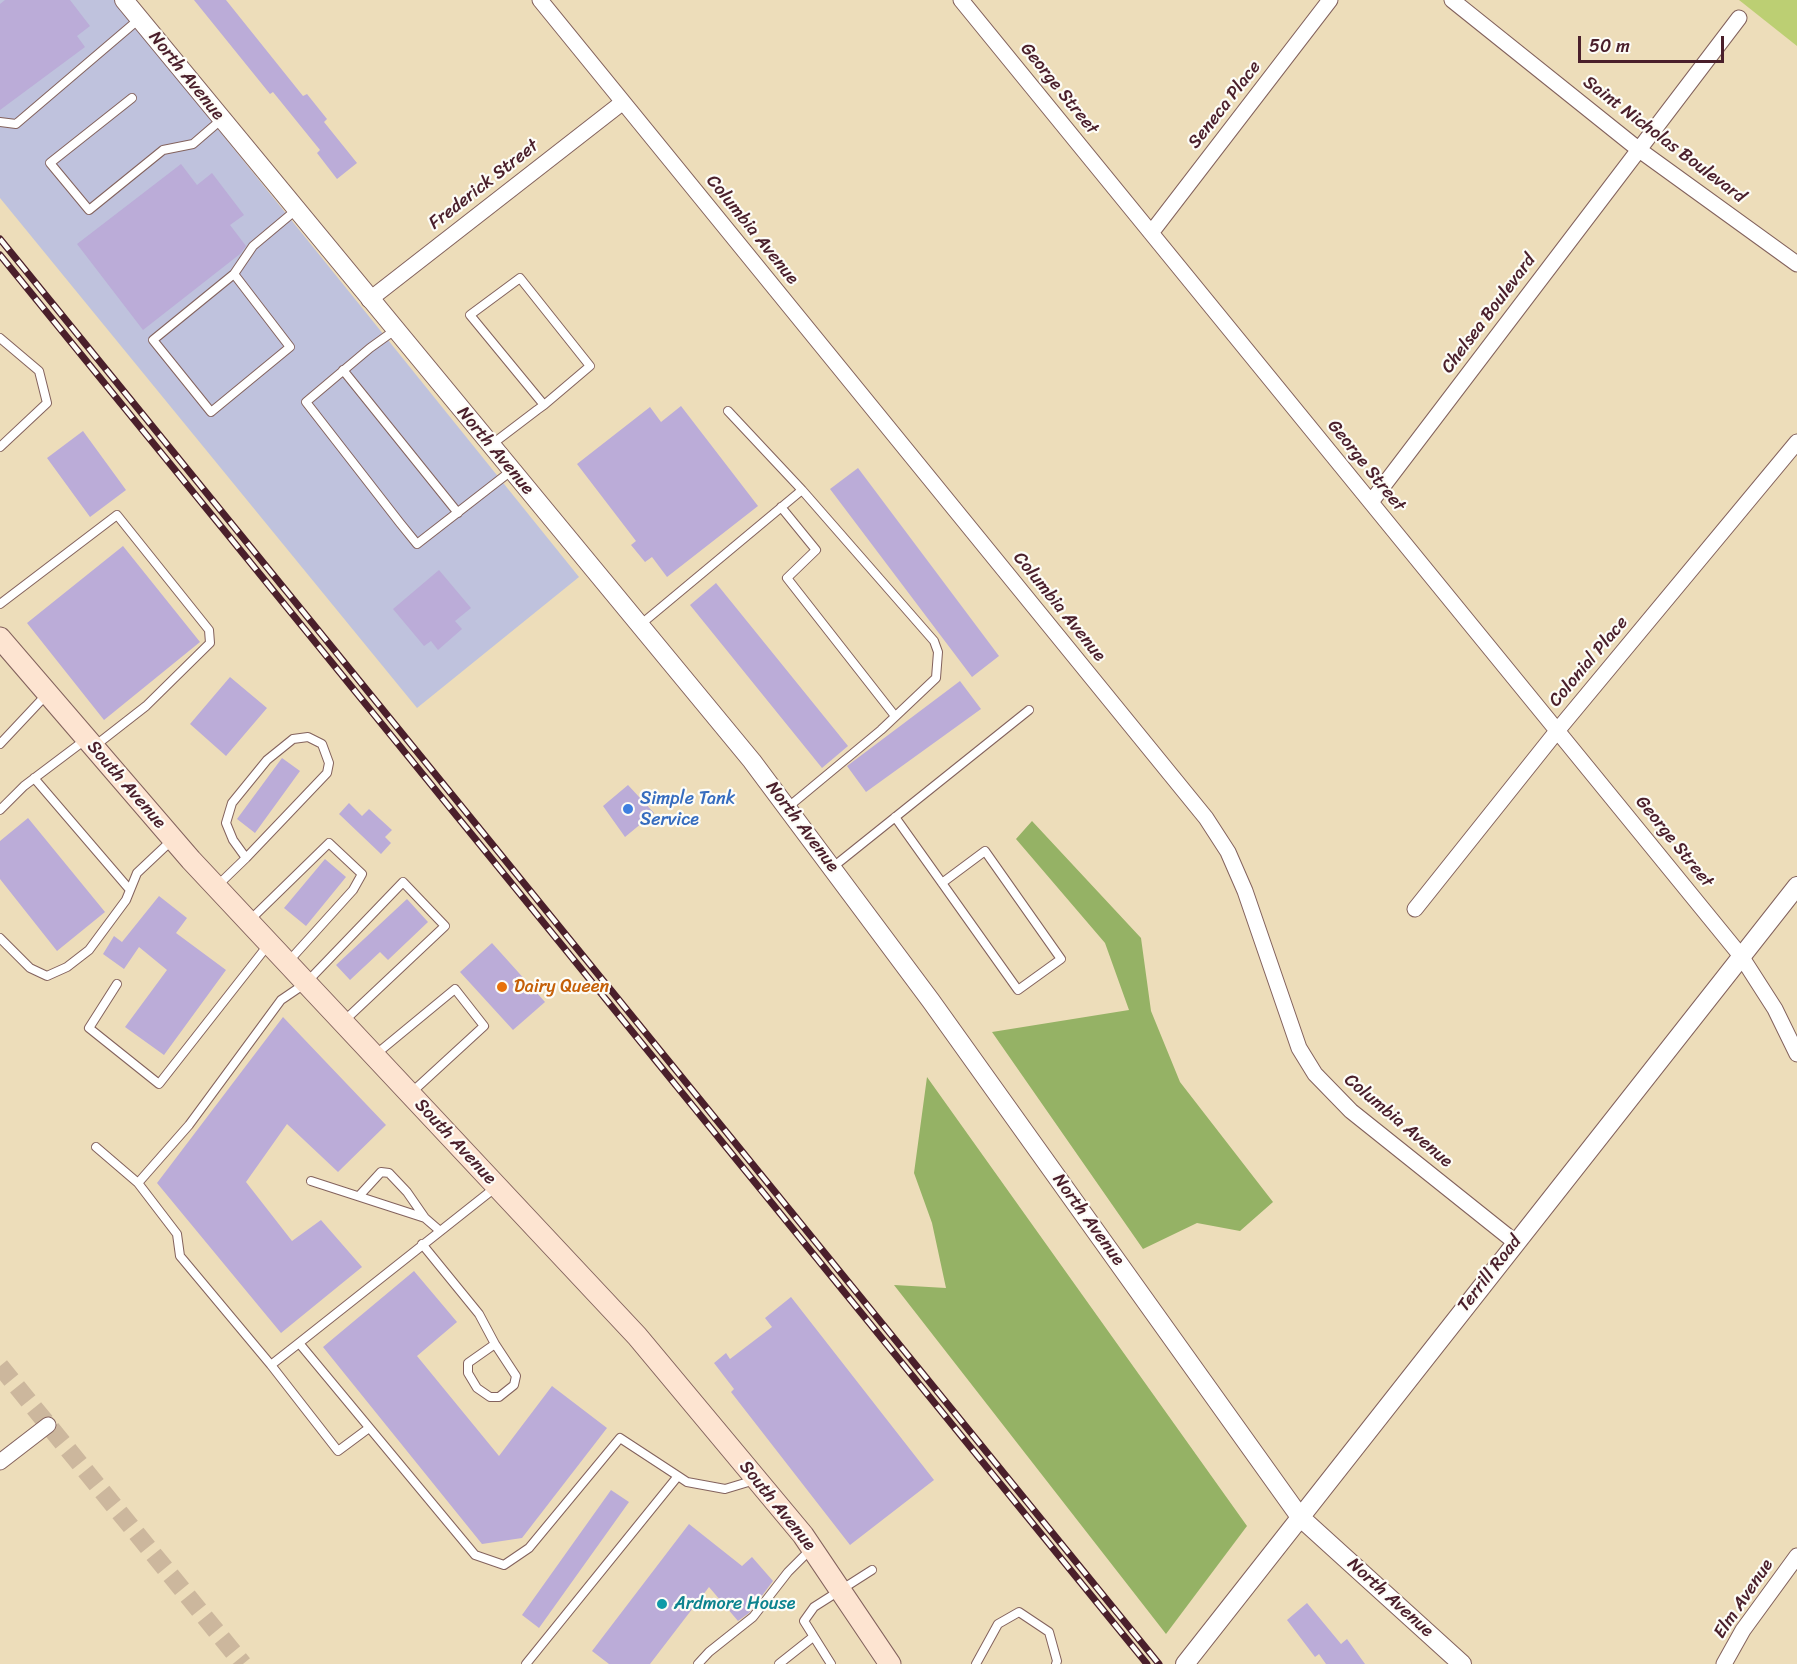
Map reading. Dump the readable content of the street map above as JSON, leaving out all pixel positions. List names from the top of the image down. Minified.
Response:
{"streets":{"main road":["South Avenue"],"street":["North Avenue","George Street","Seneca Place","Saint Nicholas Boulevard","Frederick Street","Columbia Avenue","Chelsea Boulevard","Colonial Place","Terrill Road","Elm Avenue"]},"crossings":[["North Avenue","Frederick Street"],["North Avenue","Terrill Road"],["George Street","Seneca Place"],["George Street","Chelsea Boulevard"],["George Street","Colonial Place"],["George Street","Terrill Road"],["Saint Nicholas Boulevard","Chelsea Boulevard"],["Frederick Street","Columbia Avenue"],["Columbia Avenue","Terrill Road"]],"places":["Simple Tank Service","Dairy Queen","Ardmore House"],"scale_bar":"50 m"}
